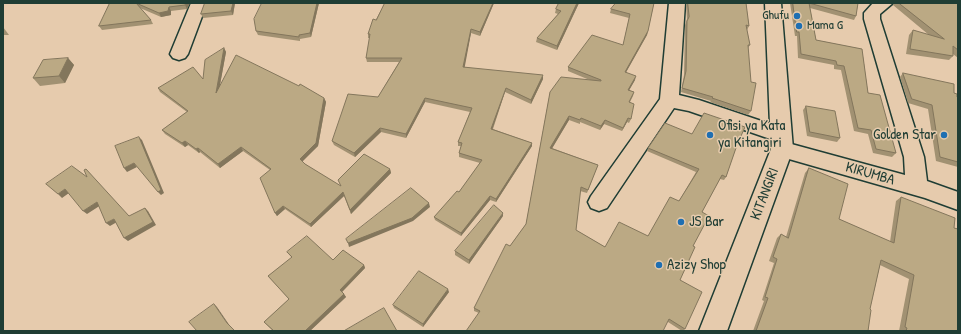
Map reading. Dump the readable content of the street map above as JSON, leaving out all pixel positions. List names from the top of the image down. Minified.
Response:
{"streets":{"main road":["KITANGIRI"],"street":["KIRUMBA"]},"crossings":[["KIRUMBA","KITANGIRI"]],"places":["Ghufu","Mama G","Ofisi ya Kata ya Kitangiri","Golden Star","JS Bar","Azizy Shop"]}
